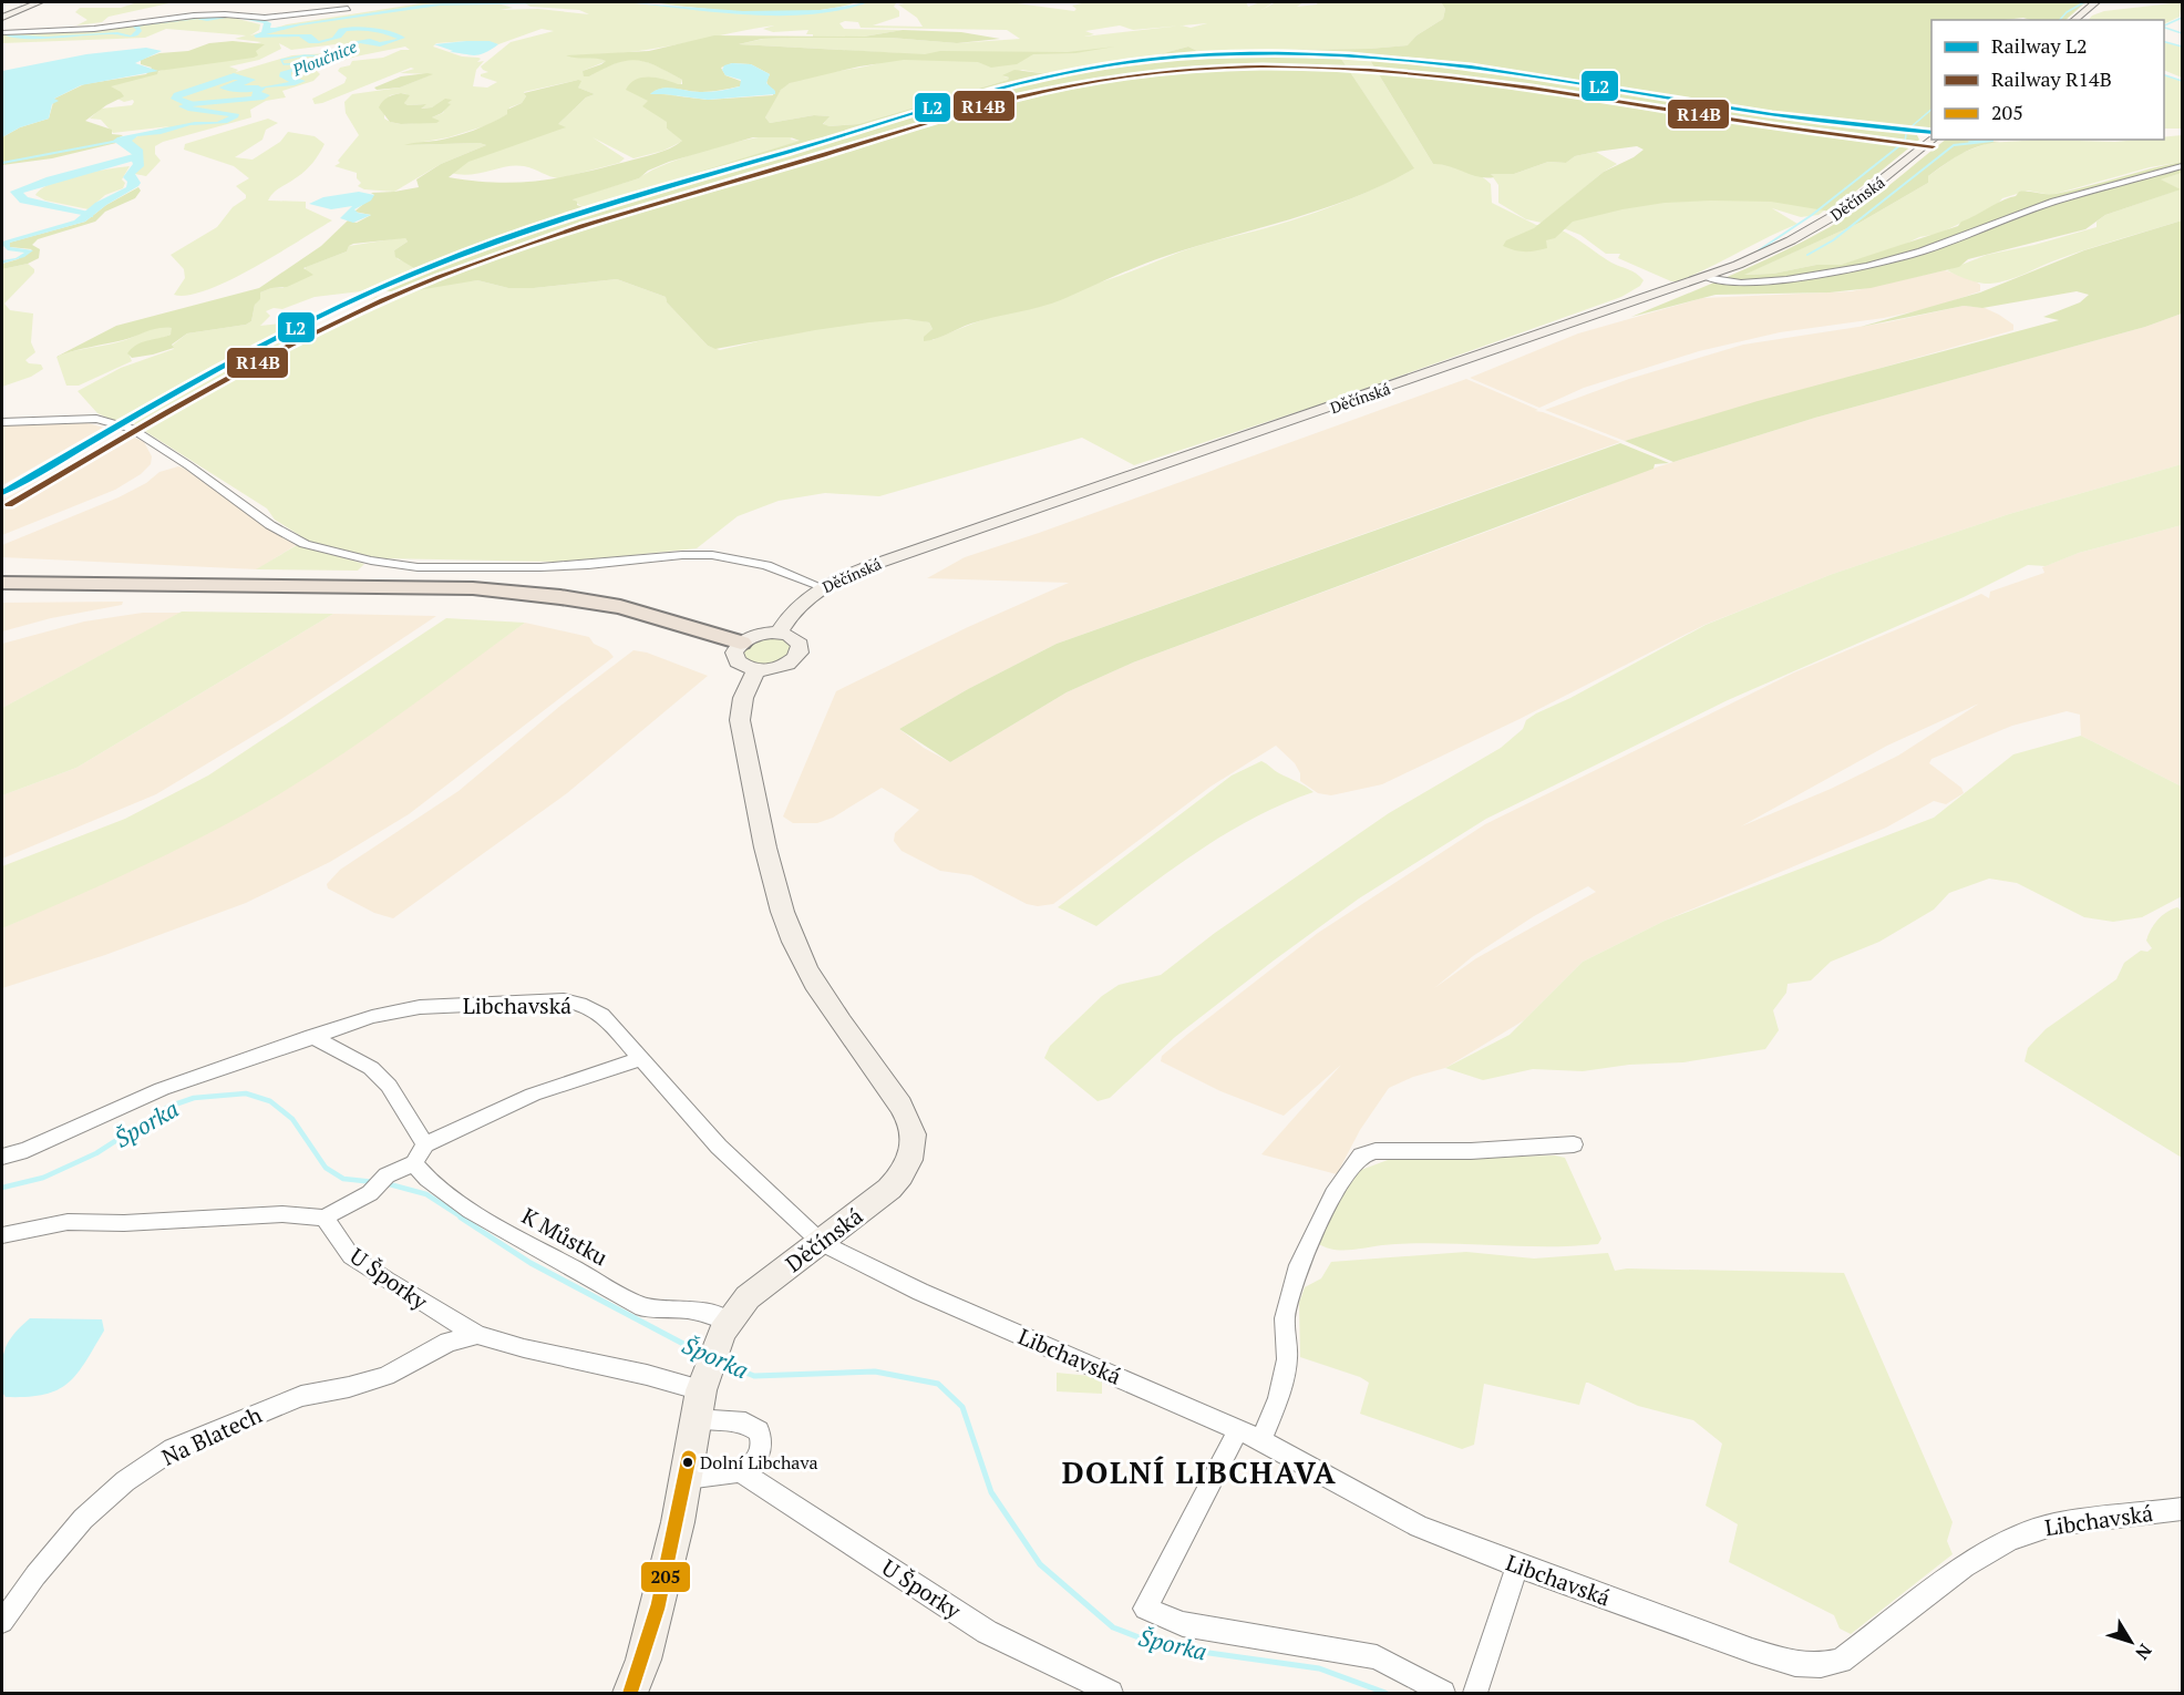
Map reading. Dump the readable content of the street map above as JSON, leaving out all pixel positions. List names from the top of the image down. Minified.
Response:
{"streets":{"main road":["Děčínská"],"street":["Libchavská","K Můstku","U Šporky","Na Blatech"]},"crossings":[["Děčínská","Libchavská"],["Děčínská","K Můstku"],["Děčínská","U Šporky"],["U Šporky","Na Blatech"]],"districts":["DOLNÍ LIBCHAVA"],"water":["Ploučnice","Šporka"],"places":["Dolní Libchava"],"lines":["rail line L2","rail line R14B","transit line 205"],"legend":["Railway L2","Railway R14B","205"],"north":"bottom right"}
